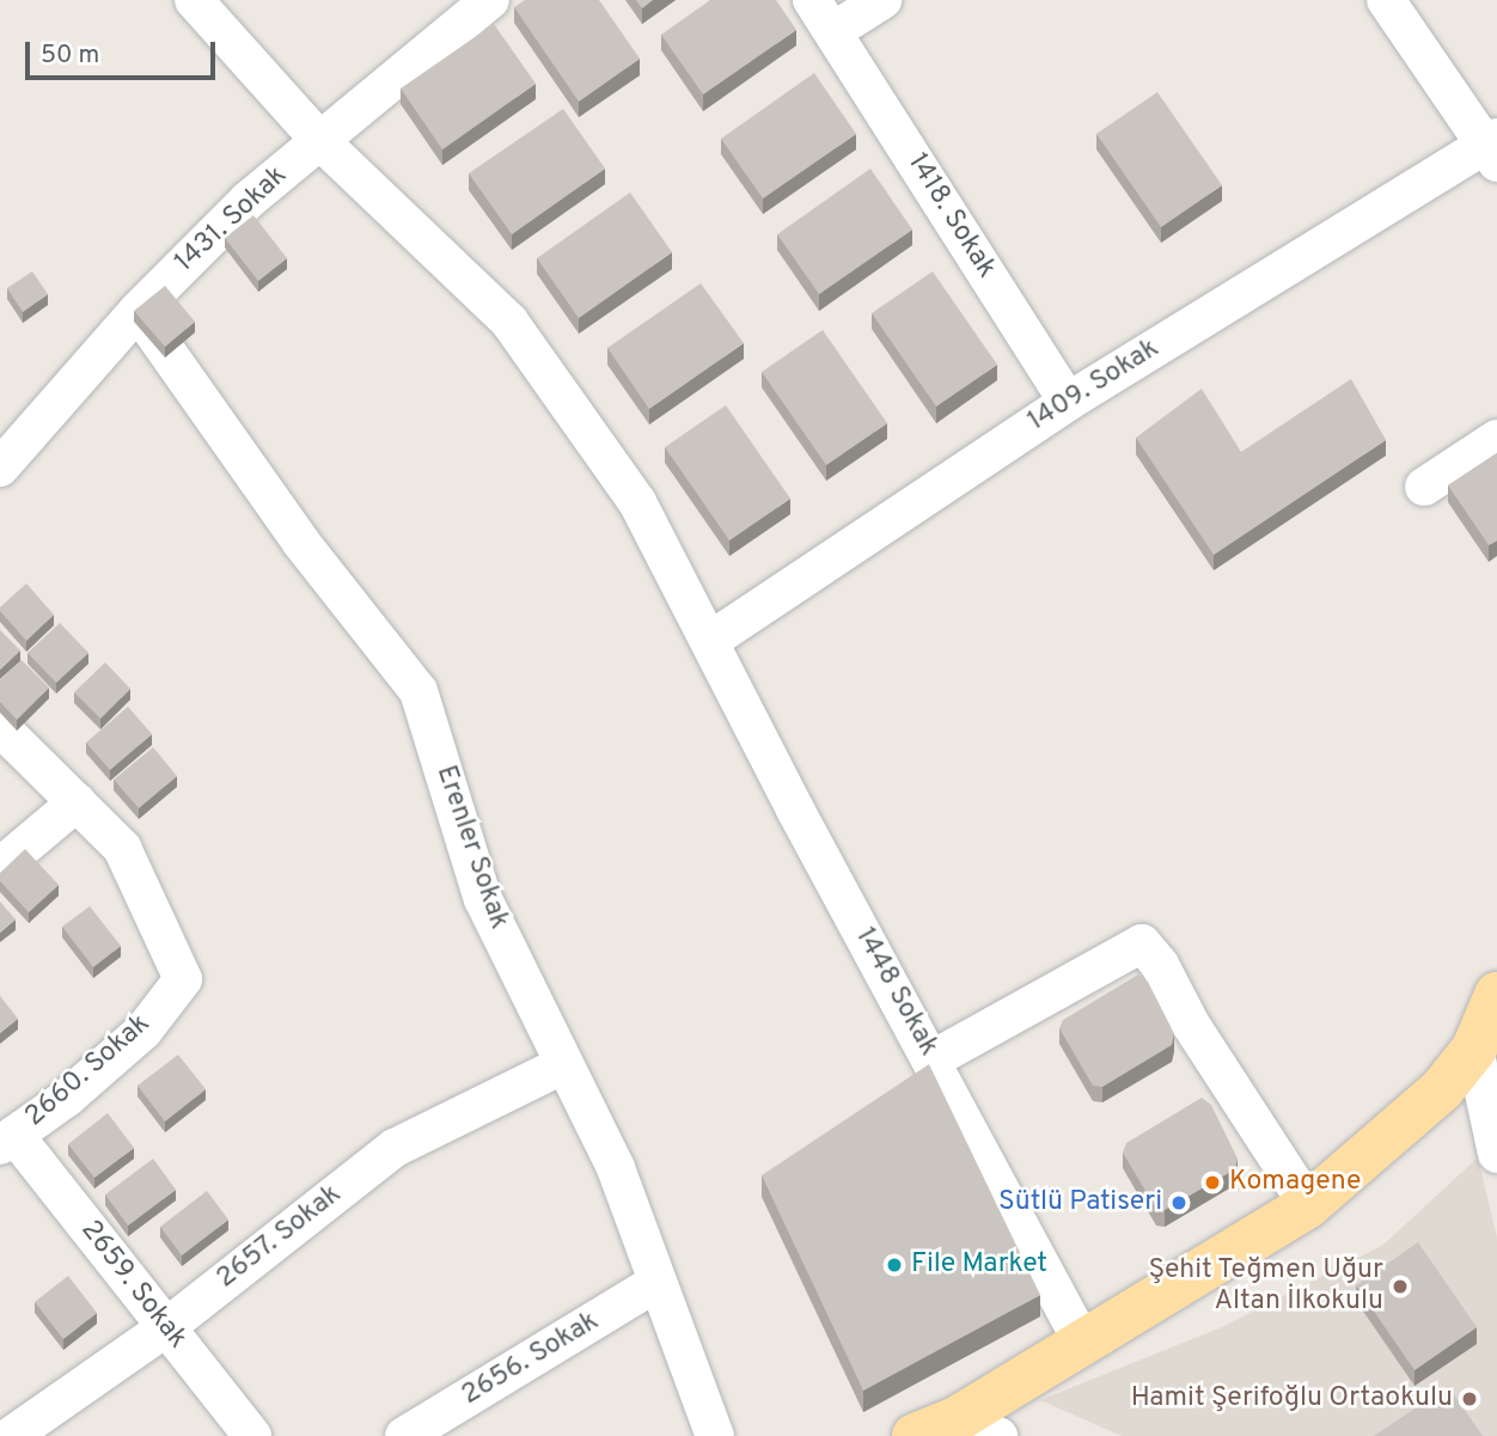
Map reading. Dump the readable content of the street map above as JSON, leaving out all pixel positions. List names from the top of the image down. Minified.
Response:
{"streets":{"street":["1418. Sokak","1431. Sokak","1409. Sokak","Erenler Sokak","1448 Sokak","2660. Sokak","2657. Sokak","2659. Sokak","2656. Sokak"]},"crossings":[["1418. Sokak","1409. Sokak"],["1431. Sokak","Erenler Sokak"],["1431. Sokak","1448 Sokak"],["1409. Sokak","1448 Sokak"],["Erenler Sokak","2657. Sokak"],["Erenler Sokak","2656. Sokak"],["2660. Sokak","2659. Sokak"],["2657. Sokak","2659. Sokak"]],"places":["Komagene","Sütlü Patiseri","File Market","Şehit Teğmen Uğur Altan İlkokulu","Hamit Şerifoğlu Ortaokulu"],"scale_bar":"50 m"}
